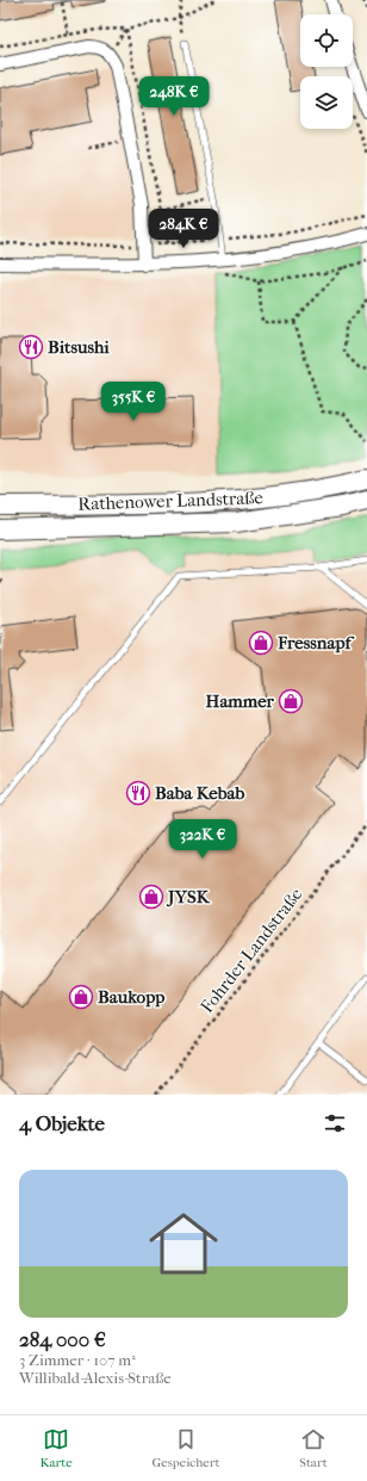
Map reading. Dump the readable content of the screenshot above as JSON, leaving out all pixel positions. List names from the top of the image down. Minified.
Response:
{"streets":{"main road":["Rathenower Landstraße"],"path":["Fohrder Landstraße"]},"places":{"restaurant":["Bitsushi","Baba Kebab"],"shop":["Fressnapf","Hammer","JYSK","Baukopp"]},"page":{"price":["248K €","284K €","355K €","322K €"],"heading":"4 Objekte","list":[{"name":"284 000 €","note":"3 Zimmer · 107 m² · Willibald-Alexis-Straße"}],"tabs":["Karte","Gespeichert","Start"]}}
